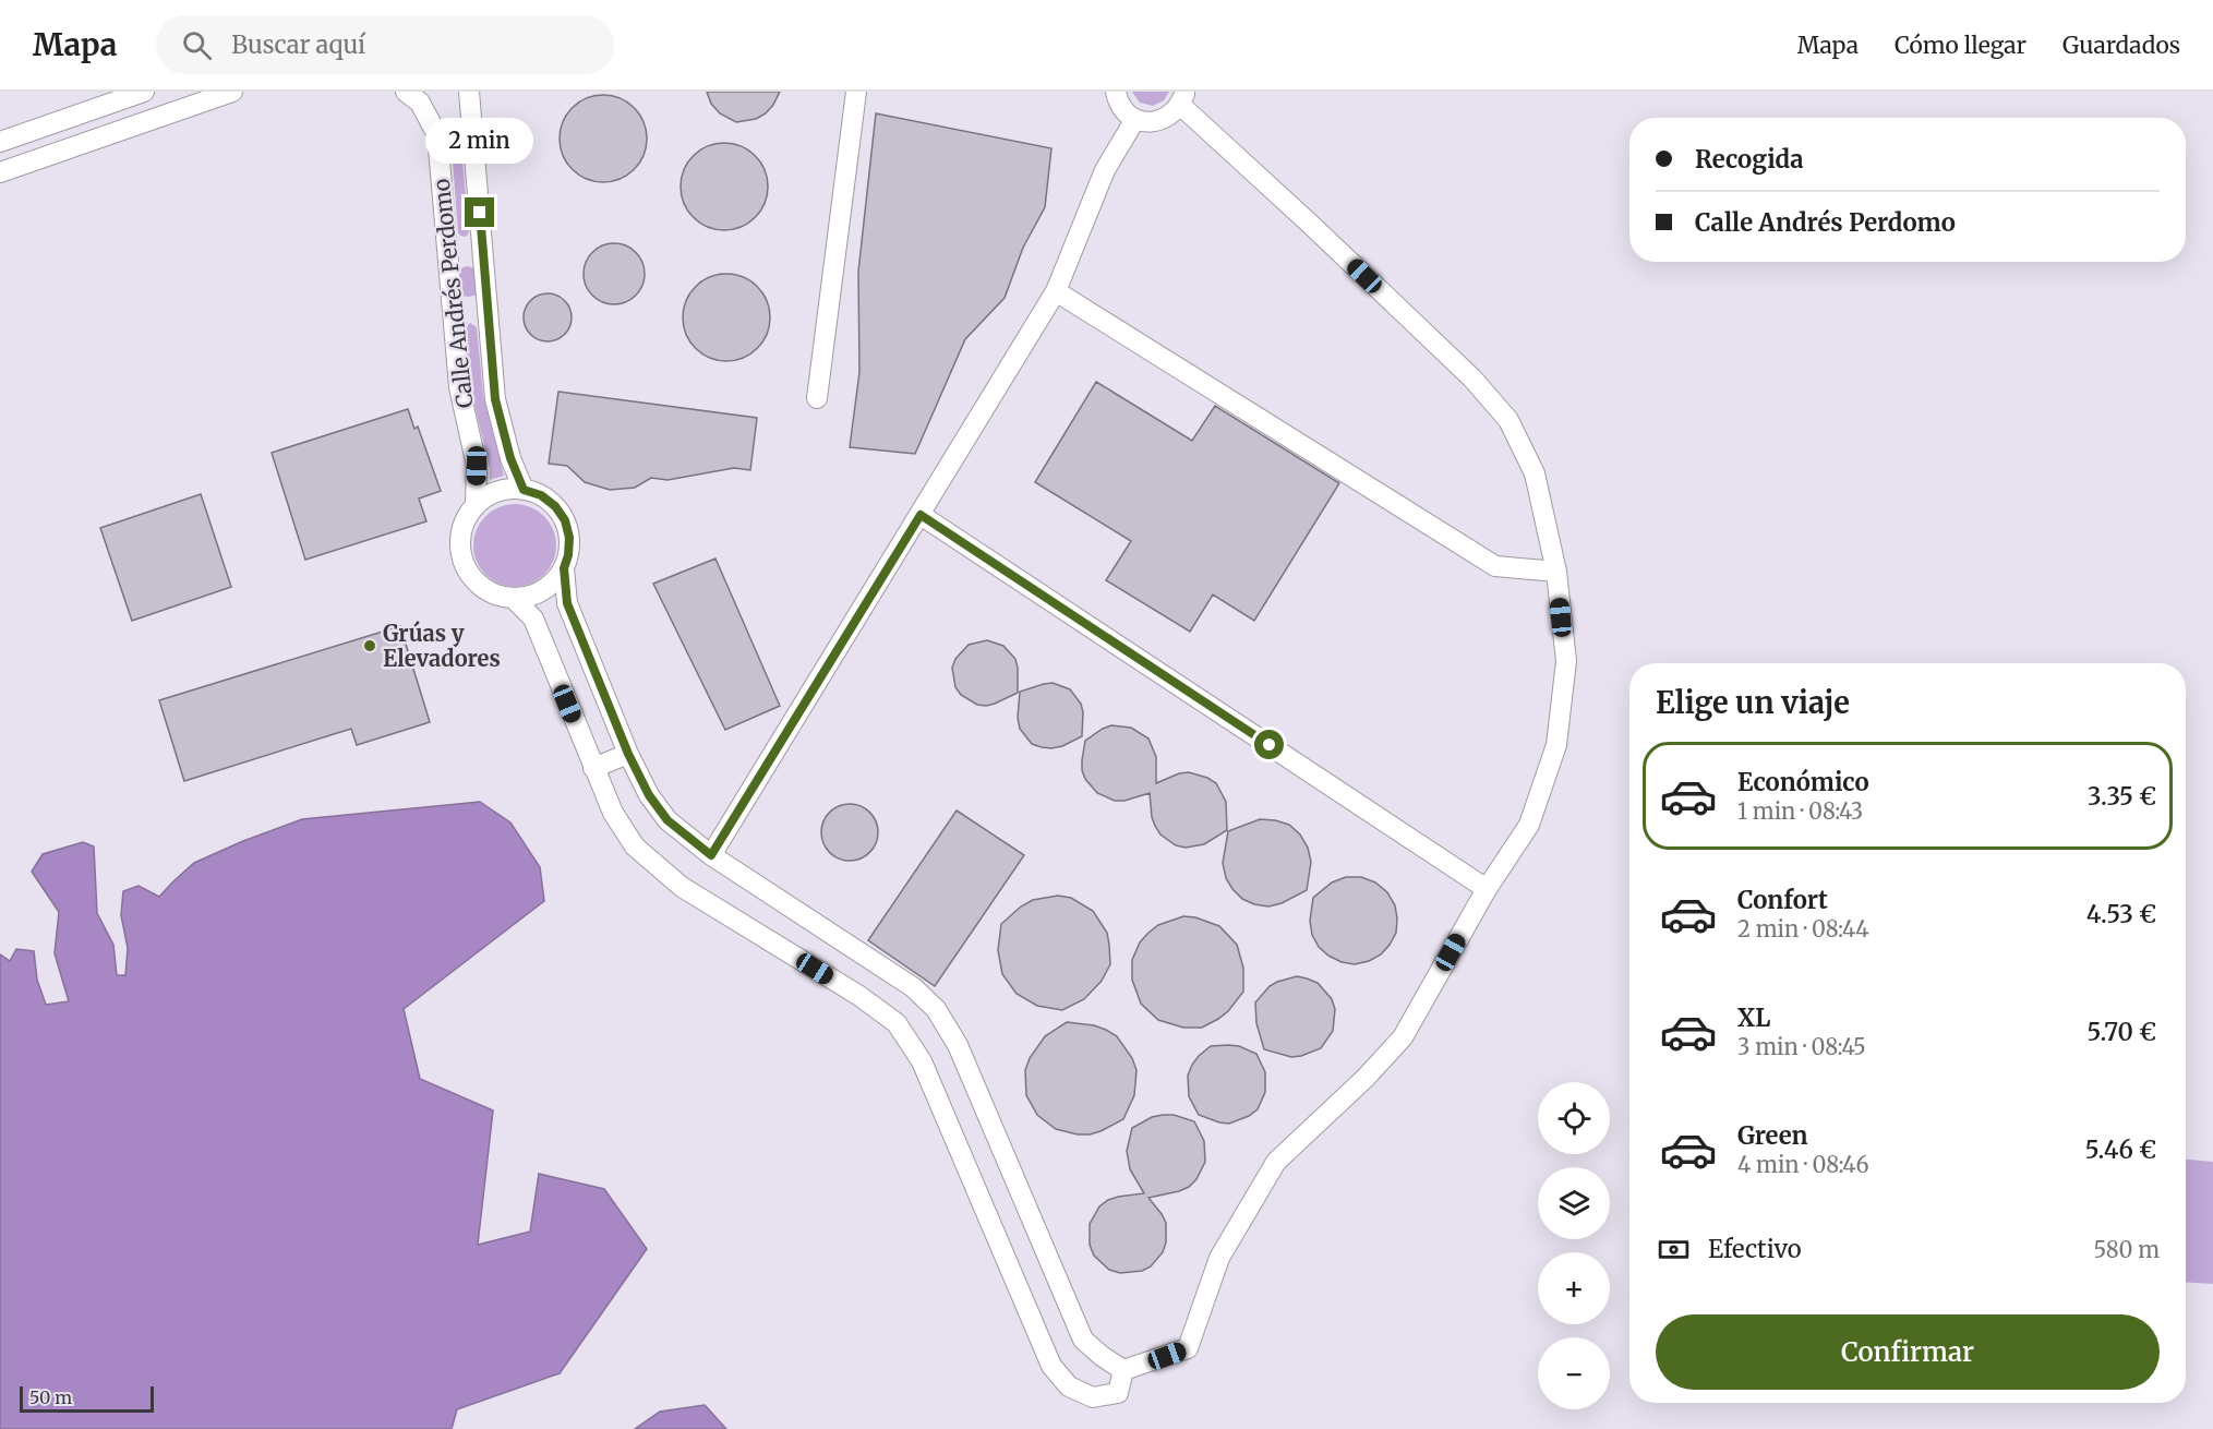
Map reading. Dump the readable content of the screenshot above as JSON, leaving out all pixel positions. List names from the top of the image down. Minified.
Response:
{"streets":{"street":["Calle Andrés Perdomo"]},"places":["Grúas y Elevadores"],"scale_bar":"50 m","page":{"header":"Mapa","search":"Buscar aquí","nav":["Mapa","Cómo llegar","Guardados"],"bubble":"2 min","banner":["Recogida","Calle Andrés Perdomo"],"heading":"Elige un viaje","list":[{"name":"Económico","note":"1 min · 08:43","value":"3.35 €"},{"name":"Confort","note":"2 min · 08:44","value":"4.53 €"},{"name":"XL","note":"3 min · 08:45","value":"5.70 €"},{"name":"Green","note":"4 min · 08:46","value":"5.46 €"}],"map_buttons":["+","−"],"pay":["Efectivo","580 m"],"buttons":"Confirmar","scale":"50 m"}}
